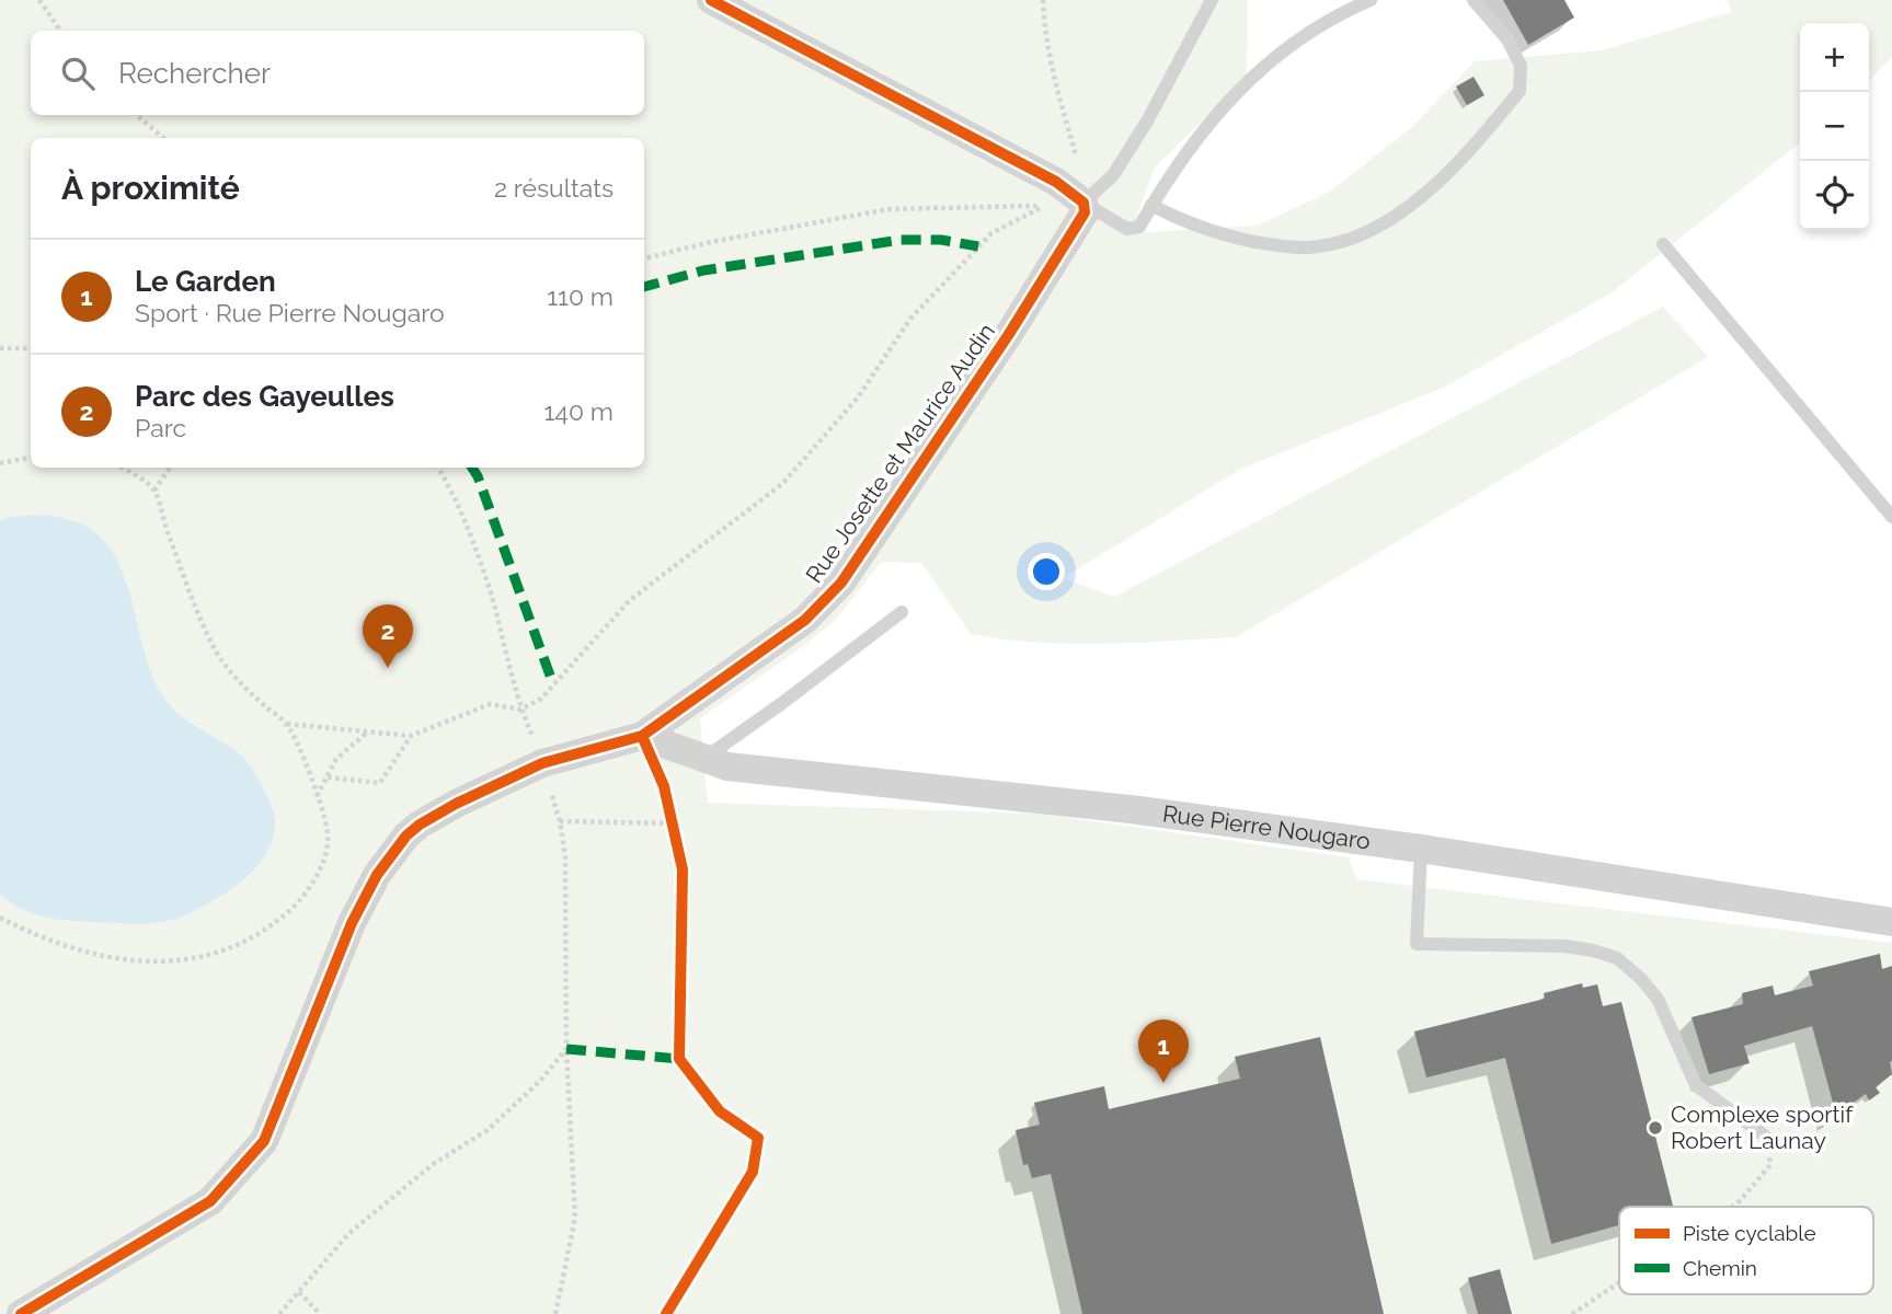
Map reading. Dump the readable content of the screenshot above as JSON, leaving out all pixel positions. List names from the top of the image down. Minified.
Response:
{"streets":{"street":["Rue Josette et Maurice Audin","Rue Pierre Nougaro"]},"crossings":[["Rue Josette et Maurice Audin","Rue Pierre Nougaro"]],"places":["Complexe sportif Robert Launay"],"legend":["Piste cyclable","Chemin"],"page":{"map_buttons":["+","−"],"search":"Rechercher","heading":["À proximité","2 résultats"],"list":[{"mark":"1","name":"Le Garden","note":"Sport · Rue Pierre Nougaro","value":"110 m"},{"mark":"2","name":"Parc des Gayeulles","note":"Parc","value":"140 m"}],"pins":["2","1"]}}
